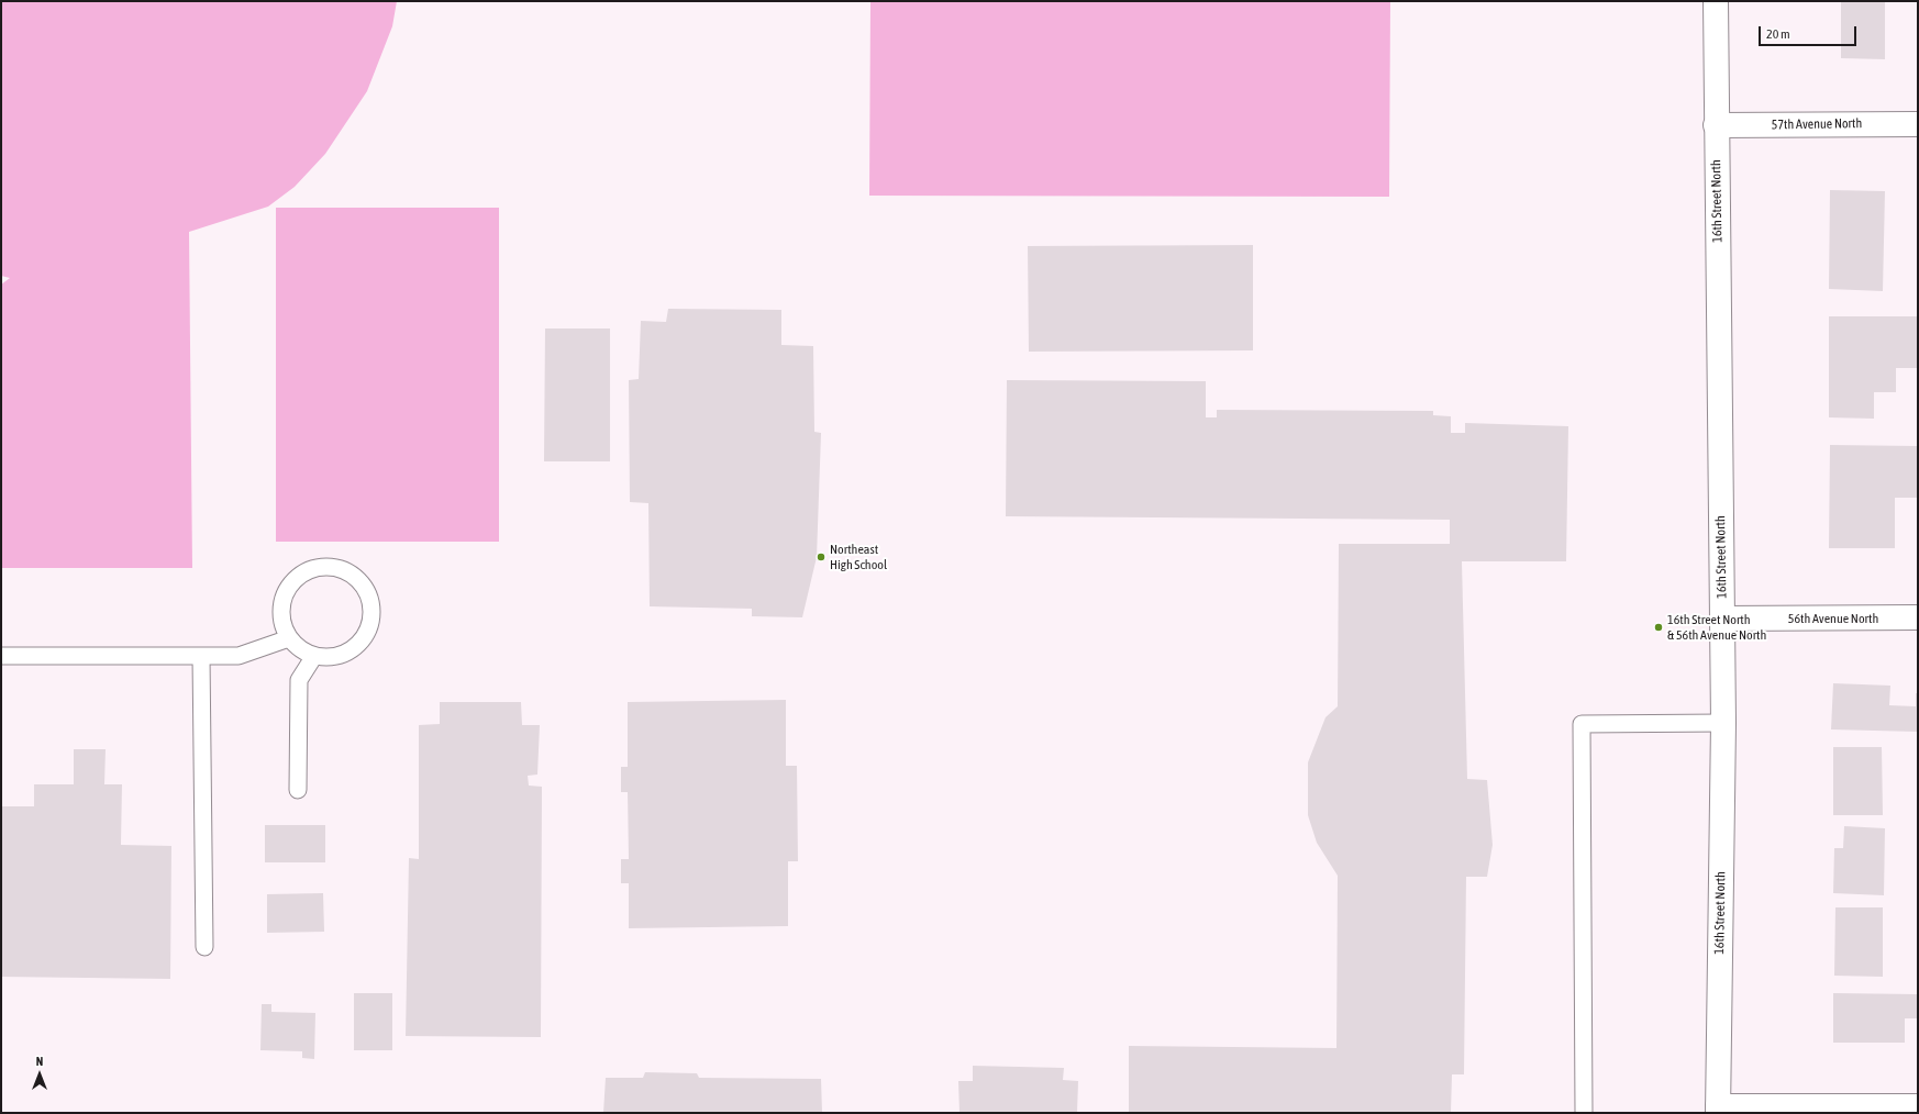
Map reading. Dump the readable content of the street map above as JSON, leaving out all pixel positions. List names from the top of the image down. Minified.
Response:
{"streets":{"street":["57th Avenue North","16th Street North","56th Avenue North"]},"crossings":[["57th Avenue North","16th Street North"],["16th Street North","56th Avenue North"]],"places":["Northeast High School","16th Street North & 56th Avenue North"],"scale_bar":"20 m","north":"top"}
